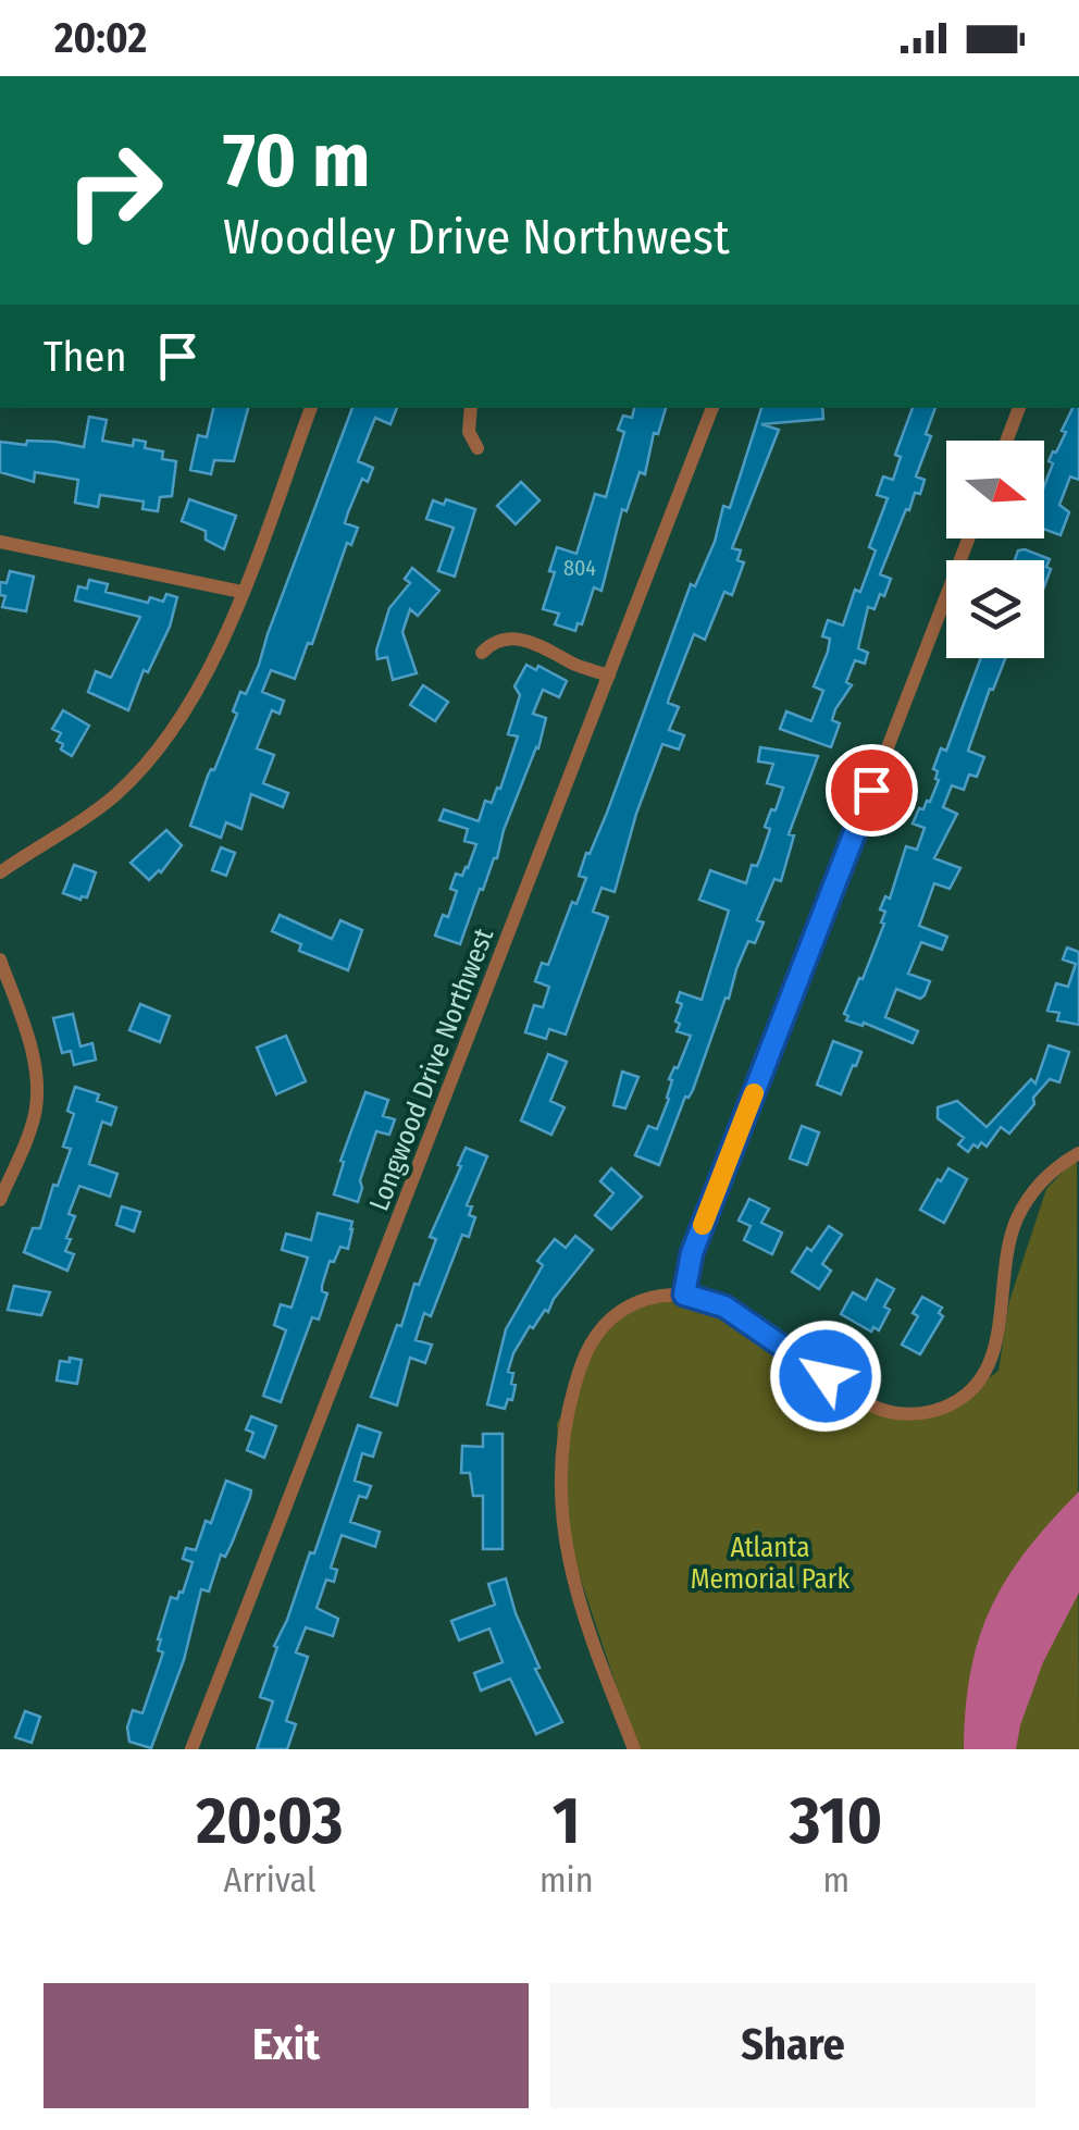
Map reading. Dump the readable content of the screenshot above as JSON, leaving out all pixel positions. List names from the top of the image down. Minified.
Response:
{"streets":{"street":["Longwood Drive Northwest"]},"parks":["Atlanta Memorial Park"],"house_numbers":["804"],"north":"right","page":{"status":"20:02","turn":["70 m","Woodley Drive Northwest"],"then":"Then","eta":["20:03","Arrival","1","min","310","m"],"buttons":["Exit","Share"]}}
